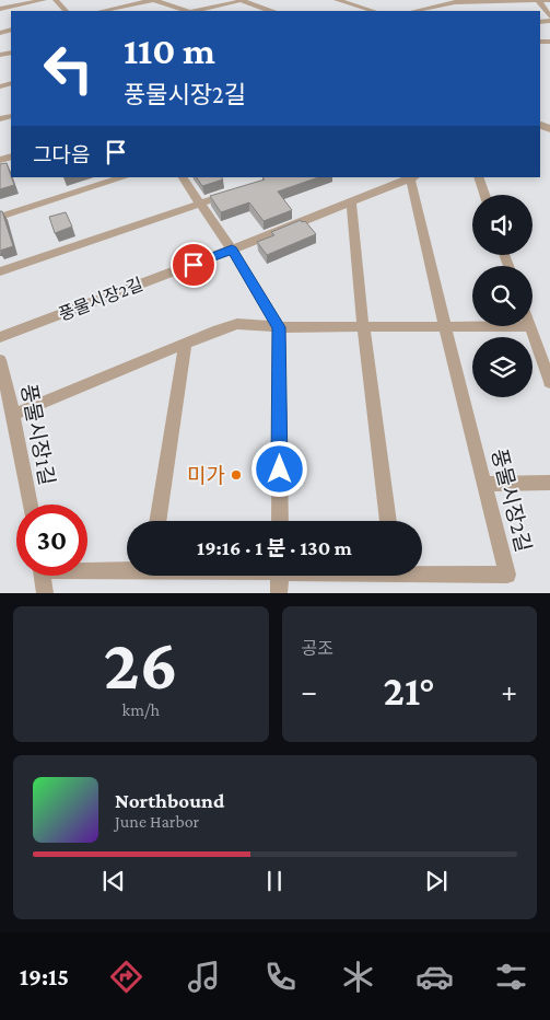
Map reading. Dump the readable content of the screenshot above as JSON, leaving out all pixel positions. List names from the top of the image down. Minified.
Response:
{"streets":{"street":["풍물시장2길","풍물시장1길"]},"places":["미가"],"page":{"turn":["110 m","풍물시장2길"],"then":"그다음","limit":"30","trip":"19:16 · 1 분 · 130 m","tile":[["26","km/h"],"공조"],"heat":["−","21°","+"],"song":["Northbound","June Harbor"],"tabs":"19:15"}}
